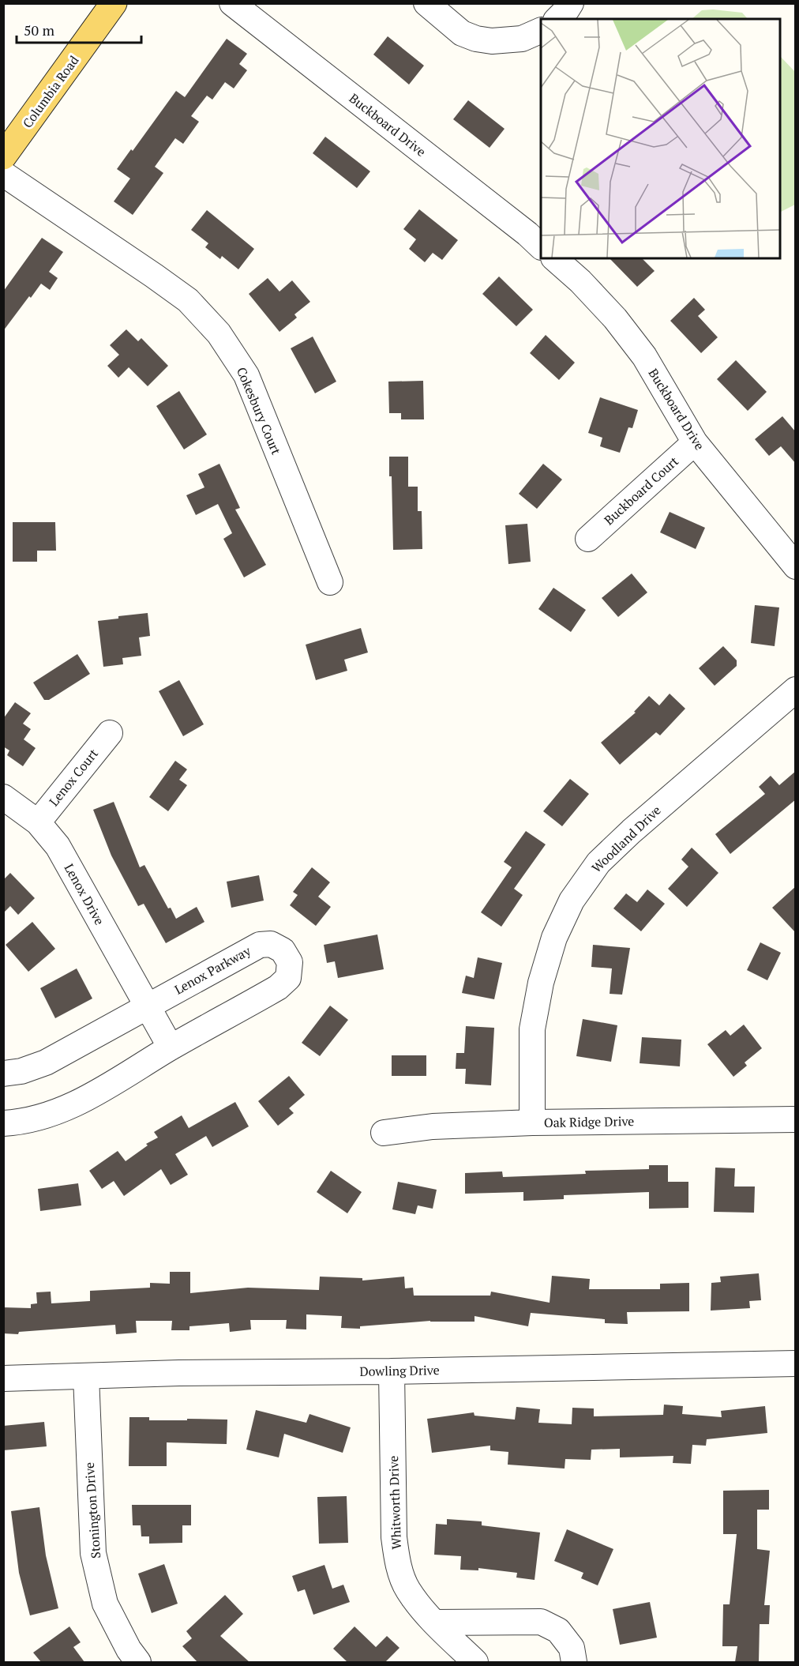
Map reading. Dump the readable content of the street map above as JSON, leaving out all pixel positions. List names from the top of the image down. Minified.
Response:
{"streets":{"main road":["Columbia Road"],"street":["Buckboard Drive","Cokesbury Court","Buckboard Court","Lenox Court","Woodland Drive","Lenox Drive","Lenox Parkway","Oak Ridge Drive","Dowling Drive","Whitworth Drive","Stonington Drive"]},"crossings":[["Buckboard Drive","Buckboard Court"],["Lenox Court","Lenox Drive"],["Woodland Drive","Oak Ridge Drive"],["Lenox Drive","Lenox Parkway"],["Dowling Drive","Whitworth Drive"],["Dowling Drive","Stonington Drive"]],"scale_bar":"50 m"}
